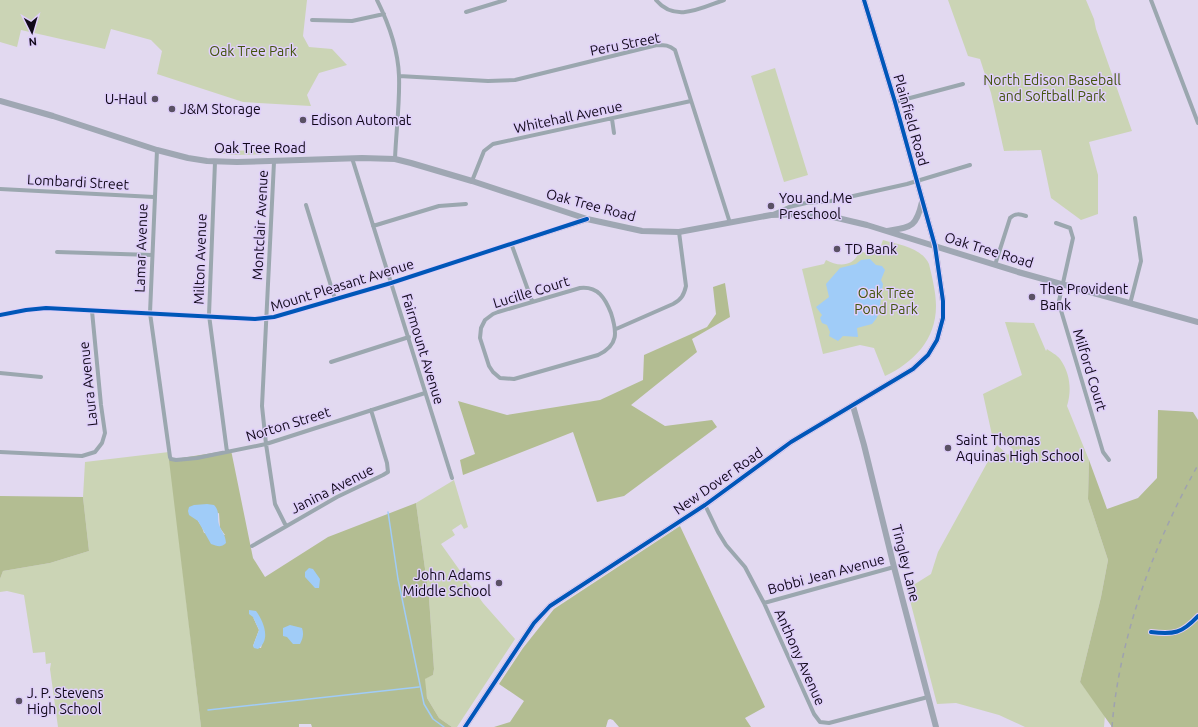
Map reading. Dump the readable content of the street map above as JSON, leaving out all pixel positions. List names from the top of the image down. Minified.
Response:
{"streets":{"street":["Peru Street","Whitehall Avenue","Plainfield Road","Oak Tree Road","Lombardi Street","Montclair Avenue","Lamar Avenue","Milton Avenue","Mount Pleasant Avenue","Lucille Court","Fairmount Avenue","Milford Court","Laura Avenue","Norton Street","New Dover Road","Janina Avenue","Tingley Lane","Bobbi Jean Avenue","Anthony Avenue"]},"crossings":[["Peru Street","Whitehall Avenue"],["Peru Street","Oak Tree Road"],["Whitehall Avenue","Oak Tree Road"],["Plainfield Road","Oak Tree Road"],["Plainfield Road","New Dover Road"],["Oak Tree Road","Montclair Avenue"],["Oak Tree Road","Lamar Avenue"],["Oak Tree Road","Milton Avenue"],["Oak Tree Road","Mount Pleasant Avenue"],["Oak Tree Road","Fairmount Avenue"],["Oak Tree Road","Milford Court"],["Oak Tree Road","New Dover Road"],["Lombardi Street","Lamar Avenue"],["Montclair Avenue","Mount Pleasant Avenue"],["Montclair Avenue","Norton Street"],["Montclair Avenue","Janina Avenue"],["Lamar Avenue","Mount Pleasant Avenue"],["Lamar Avenue","Norton Street"],["Milton Avenue","Mount Pleasant Avenue"],["Milton Avenue","Norton Street"],["Mount Pleasant Avenue","Fairmount Avenue"],["Mount Pleasant Avenue","Laura Avenue"],["Fairmount Avenue","Norton Street"],["Norton Street","Janina Avenue"],["New Dover Road","Tingley Lane"],["New Dover Road","Anthony Avenue"],["Tingley Lane","Bobbi Jean Avenue"],["Tingley Lane","Anthony Avenue"],["Bobbi Jean Avenue","Anthony Avenue"]],"parks":["Oak Tree Park","North Edison Baseball and Softball Park","Oak Tree Pond Park"],"places":["U-Haul","J&M Storage","Edison Automat","You and Me Preschool","TD Bank","The Provident Bank","Saint Thomas Aquinas High School","John Adams Middle School","J. P. Stevens High School"],"north":"bottom"}
